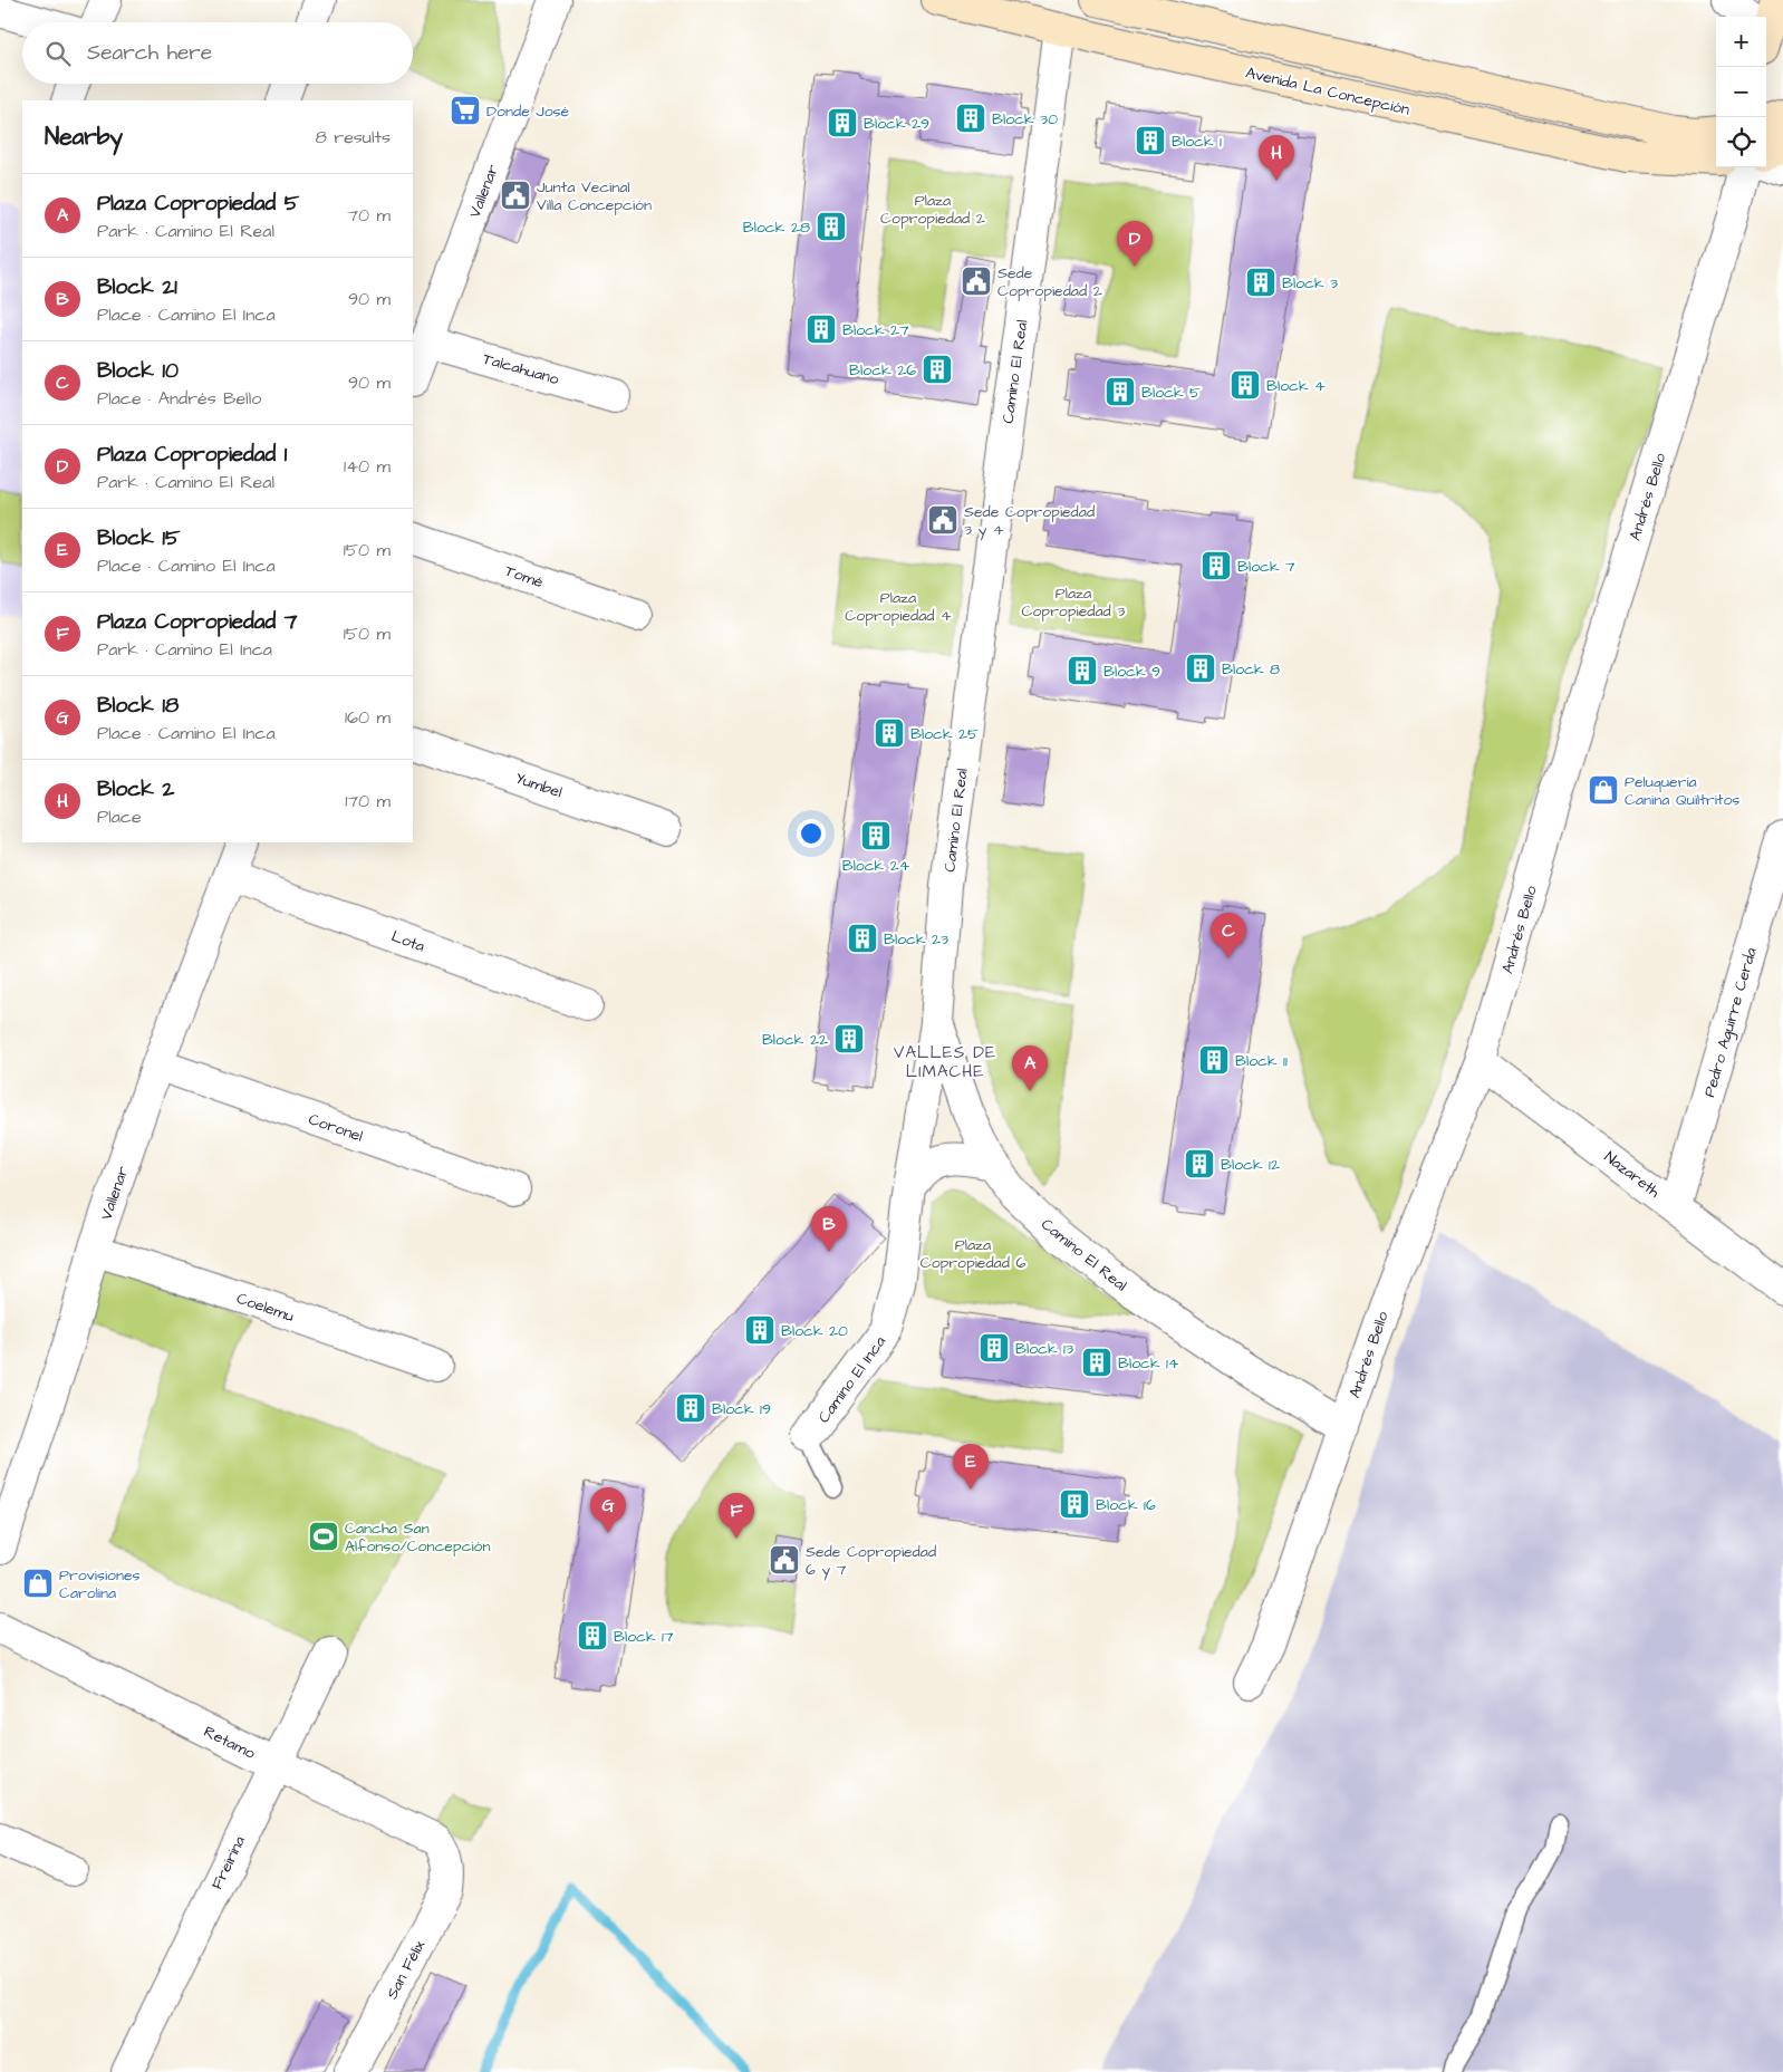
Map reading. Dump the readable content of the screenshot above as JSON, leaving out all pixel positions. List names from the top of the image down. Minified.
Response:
{"streets":{"street":["Avenida La Concepción","Vallenar","Talcahuano","Camino El Real","Andrés Bello","Tomé","Yumbel","Lota","Pedro Aguirre Cerda","Coronel","Nazareth","Coelemu","Camino El Inca","Retamo","Freirina","San Félix"]},"crossings":[["Avenida La Concepción","Camino El Real"],["Vallenar","Talcahuano"],["Vallenar","Lota"],["Vallenar","Coronel"],["Vallenar","Coelemu"],["Camino El Real","Andrés Bello"],["Camino El Real","Camino El Inca"],["Andrés Bello","Nazareth"],["Pedro Aguirre Cerda","Nazareth"],["Retamo","Freirina"],["Retamo","San Félix"]],"districts":["VALLES DE LIMACHE"],"parks":["Plaza Copropiedad 2","Plaza Copropiedad 3","Plaza Copropiedad 4","Plaza Copropiedad 6"],"places":{"supermarket":["Donde José"],"building":["Block 30","Block 29","Block 1","Block 28","Block 3","Block 27","Block 26","Block 4","Block 5","Block 7","Block 8","Block 9","Block 25","Block 24","Block 23","Block 22","Block 11","Block 12","Block 20","Block 13","Block 14","Block 19","Block 16","Block 17"],"public building":["Junta Vecinal Villa Concepción","Sede Copropiedad 2","Sede Copropiedad 3 y 4","Sede Copropiedad 6 y 7"],"shop":["Peluquería Canina Quiltritos","Provisiones Carolina"],"sports":["Cancha San Alfonso/Concepción"]},"page":{"map_buttons":["+","−"],"search":"Search here","heading":["Nearby","8 results"],"pins":["H","D","C","A","B","E","G","F"],"list":[{"mark":"A","name":"Plaza Copropiedad 5","note":"Park · Camino El Real","value":"70 m"},{"mark":"B","name":"Block 21","note":"Place · Camino El Inca","value":"90 m"},{"mark":"C","name":"Block 10","note":"Place · Andrés Bello","value":"90 m"},{"mark":"D","name":"Plaza Copropiedad 1","note":"Park · Camino El Real","value":"140 m"},{"mark":"E","name":"Block 15","note":"Place · Camino El Inca","value":"150 m"},{"mark":"F","name":"Plaza Copropiedad 7","note":"Park · Camino El Inca","value":"150 m"},{"mark":"G","name":"Block 18","note":"Place · Camino El Inca","value":"160 m"},{"mark":"H","name":"Block 2","note":"Place","value":"170 m"}]}}
